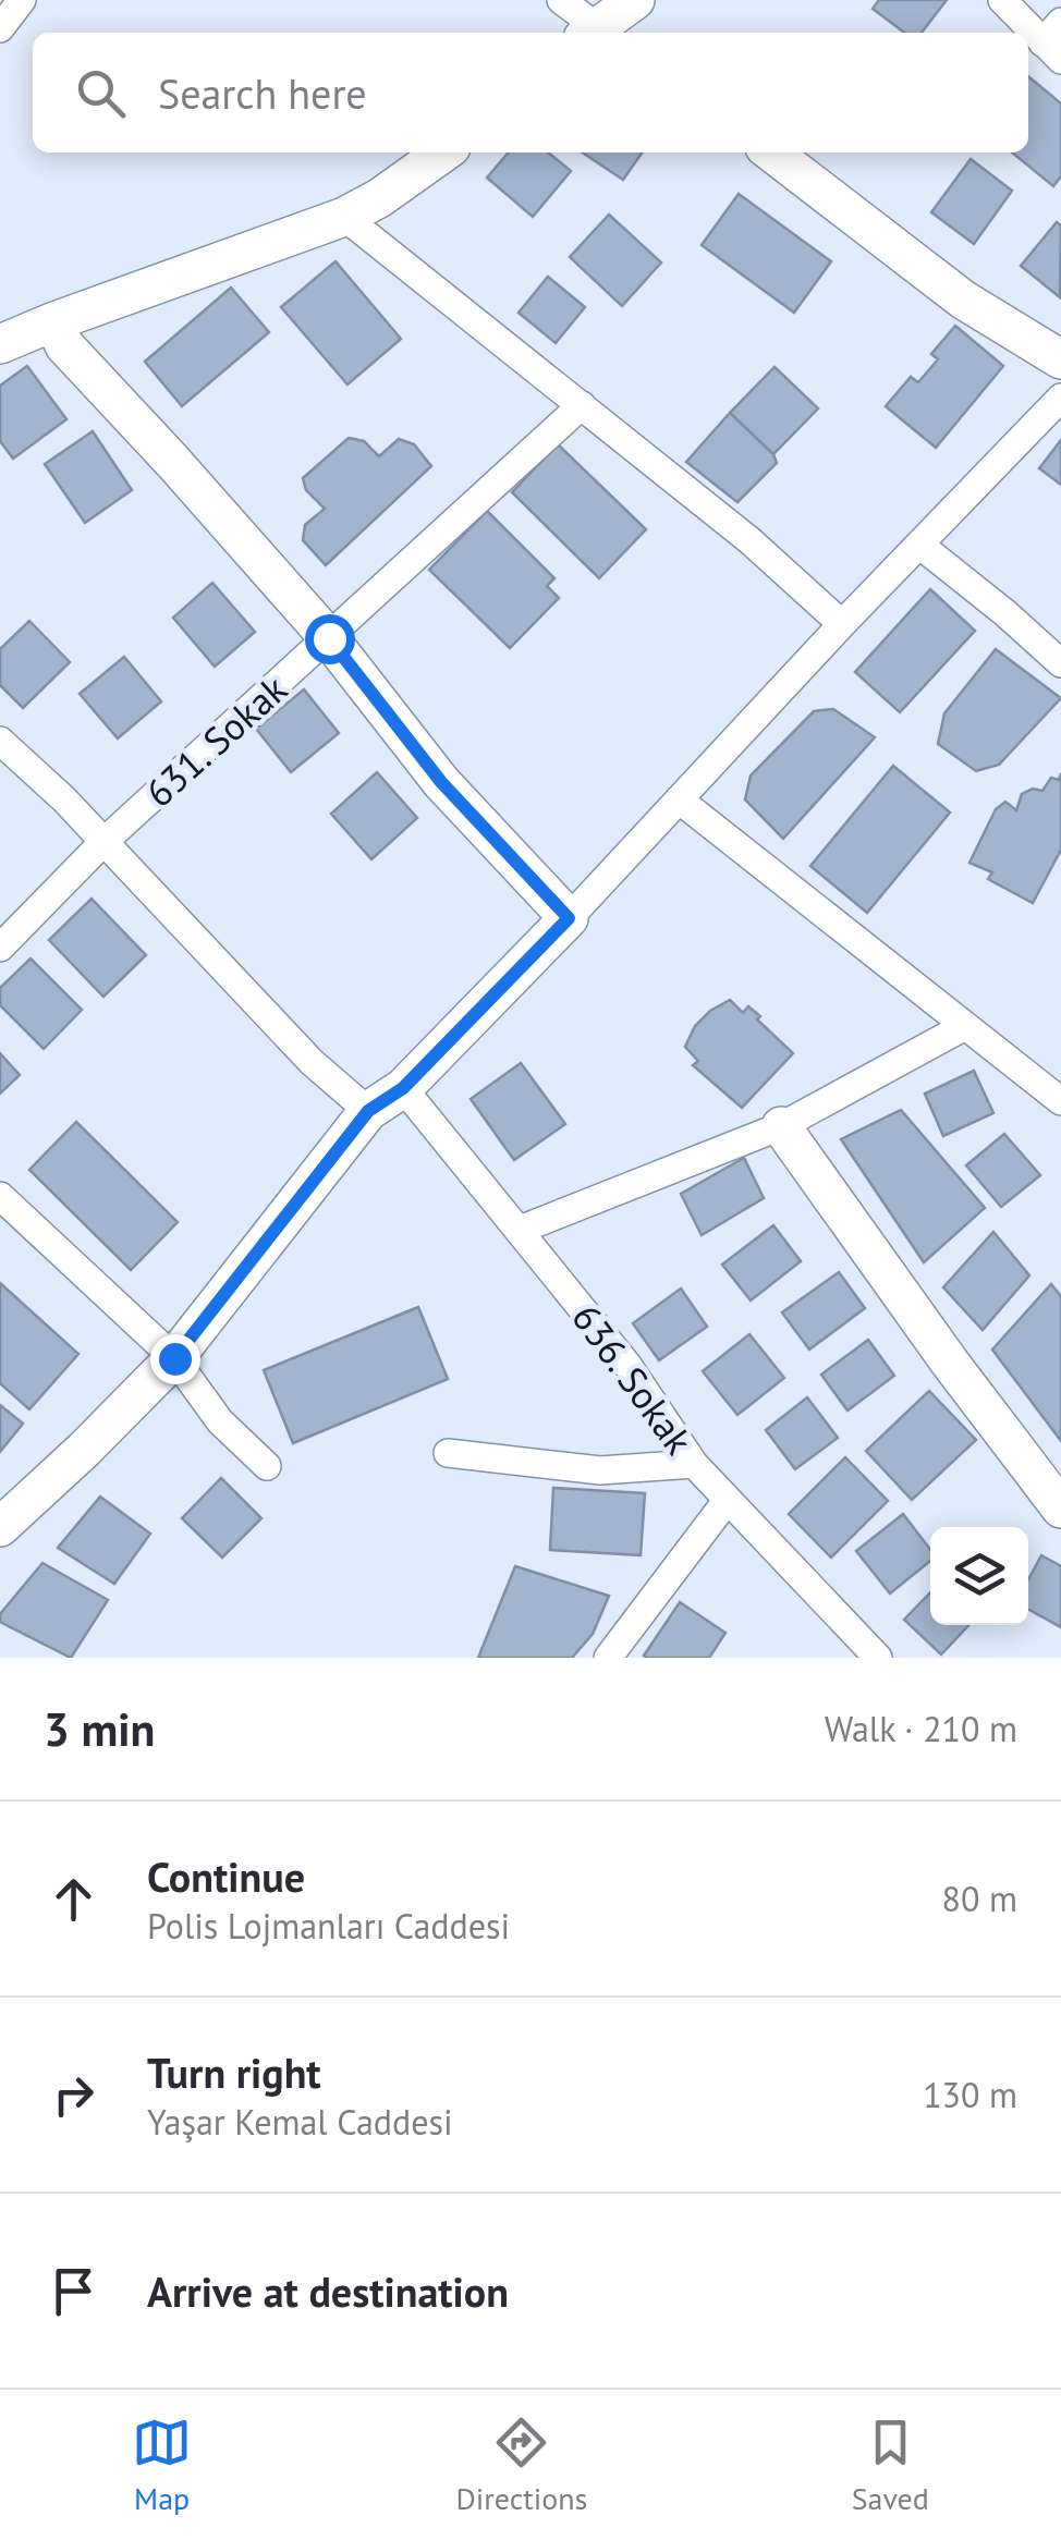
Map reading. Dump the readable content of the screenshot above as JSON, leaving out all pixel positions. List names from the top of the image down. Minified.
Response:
{"streets":{"street":["631. Sokak","636. Sokak"]},"page":{"search":"Search here","heading":["3 min","Walk · 210 m"],"list":[["Continue","Polis Lojmanları Caddesi","80 m"],["Turn right","Yaşar Kemal Caddesi","130 m"],"Arrive at destination"],"nav":["Map","Directions","Saved"]}}
